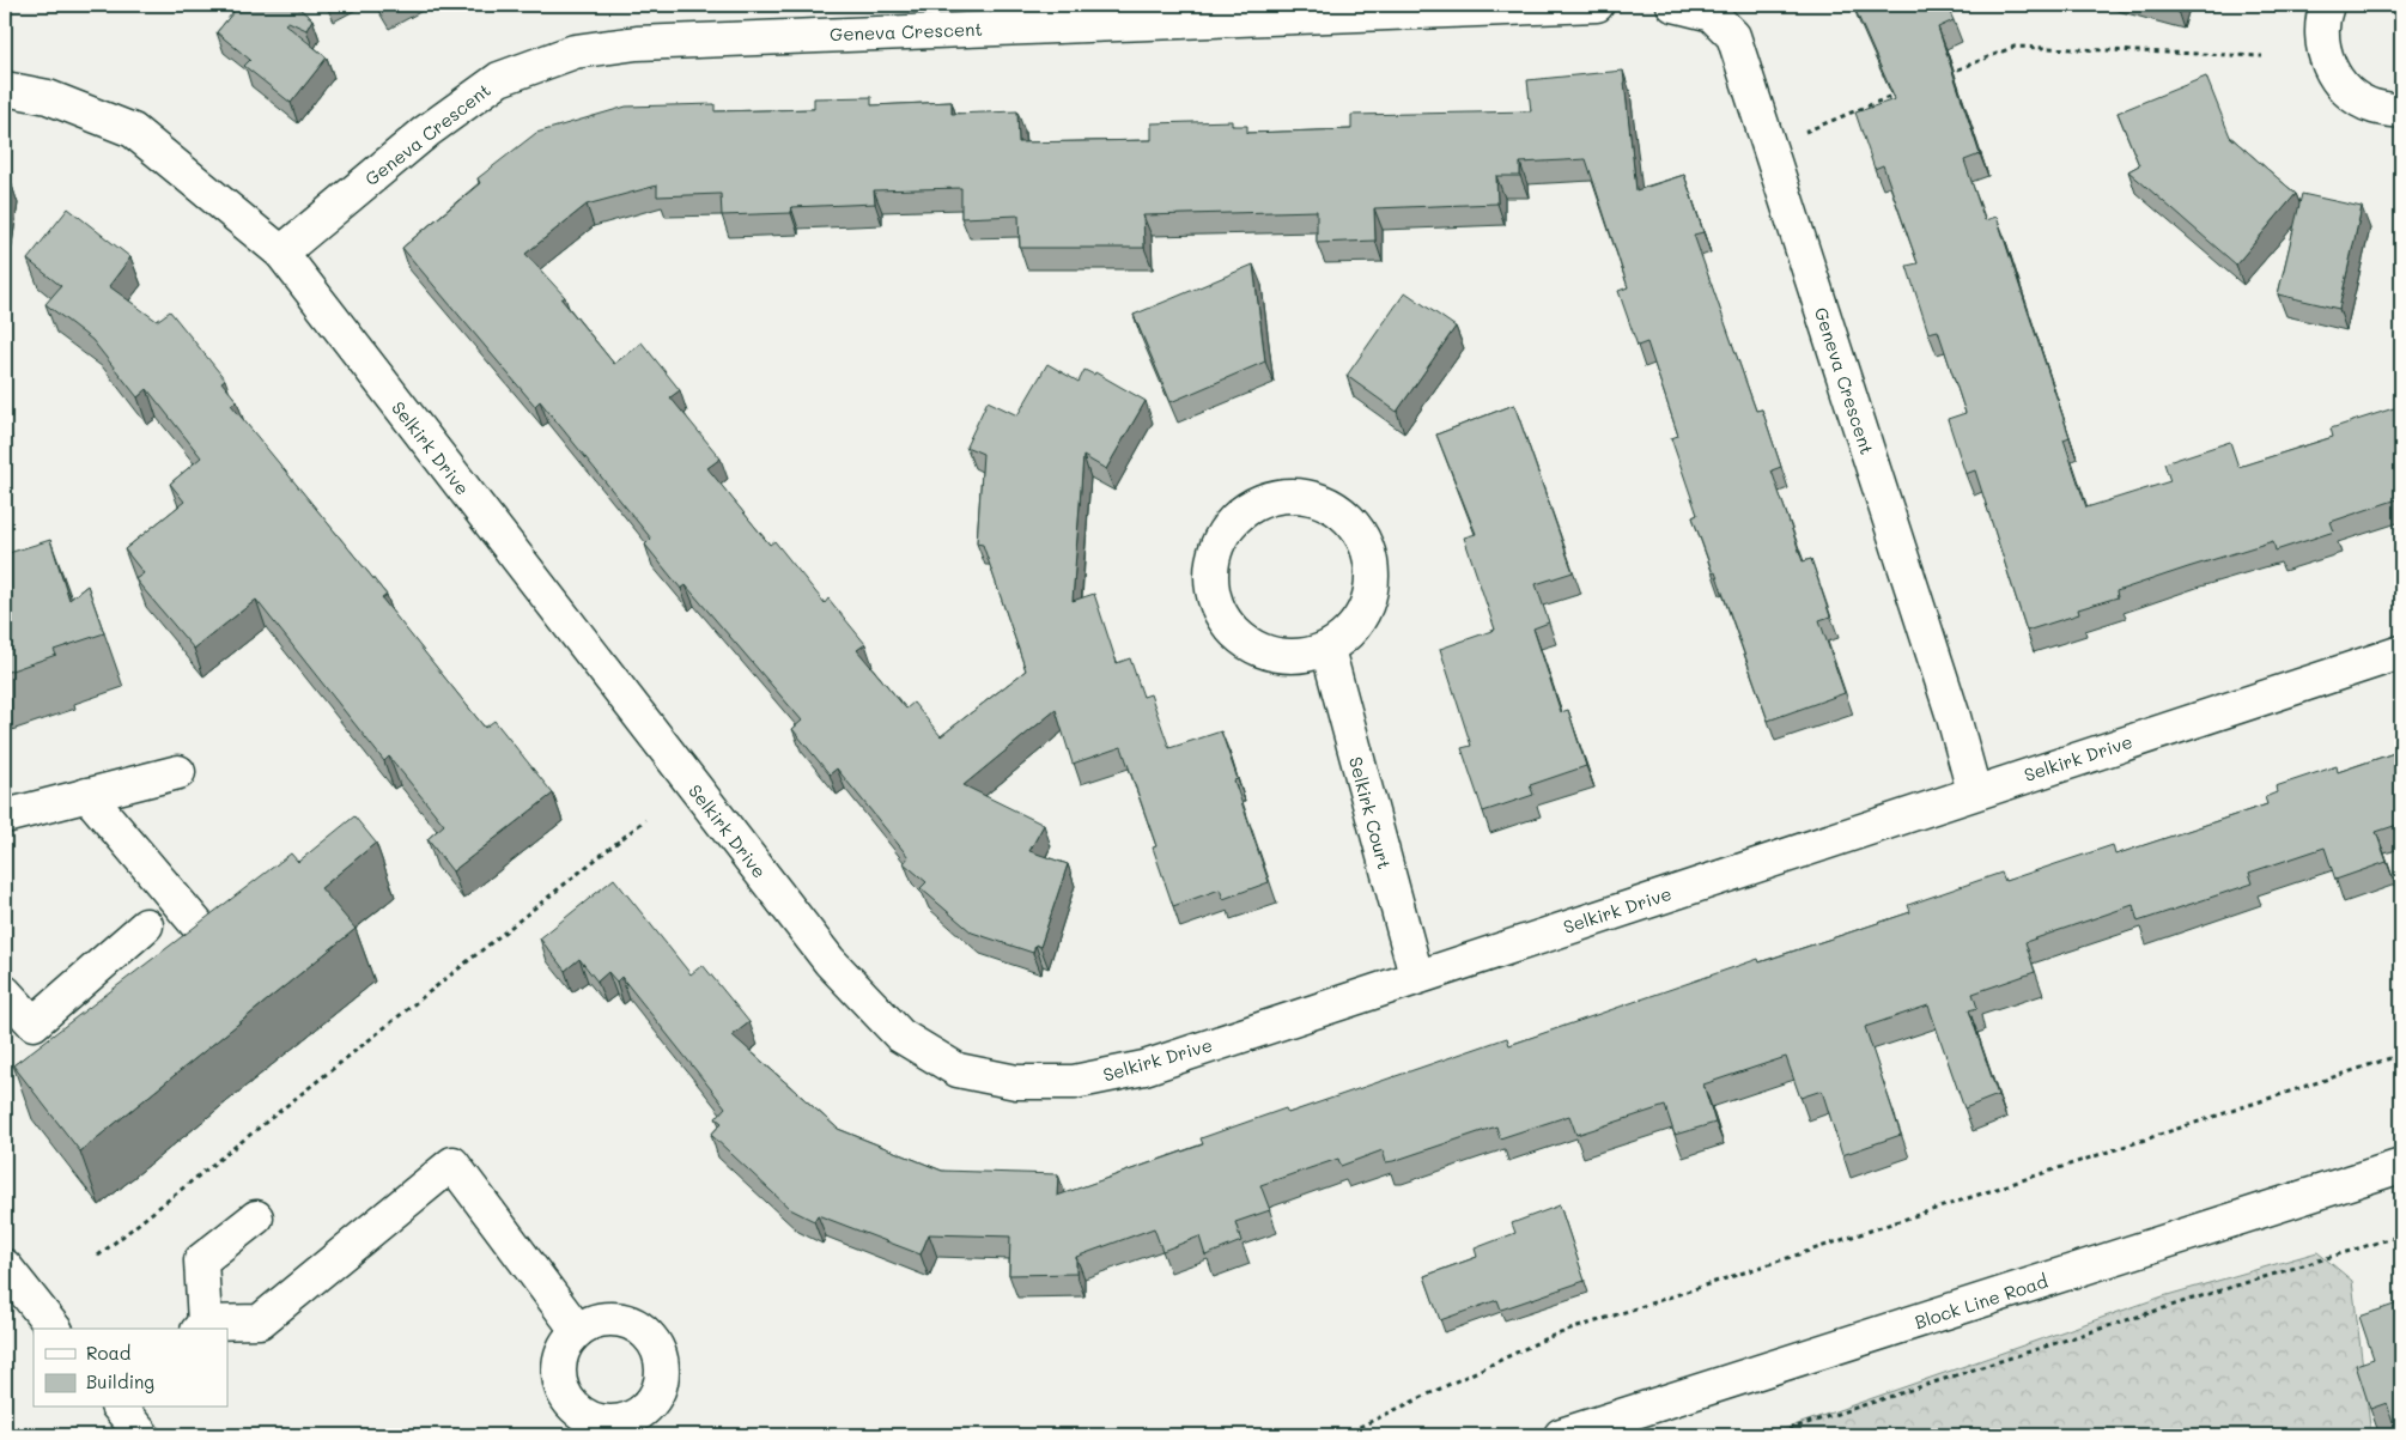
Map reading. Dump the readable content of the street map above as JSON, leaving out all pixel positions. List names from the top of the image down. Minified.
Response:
{"streets":{"street":["Geneva Crescent","Selkirk Drive","Selkirk Court","Block Line Road"]},"crossings":[["Geneva Crescent","Selkirk Drive"],["Selkirk Drive","Selkirk Court"]],"legend":["Road","Building"]}
